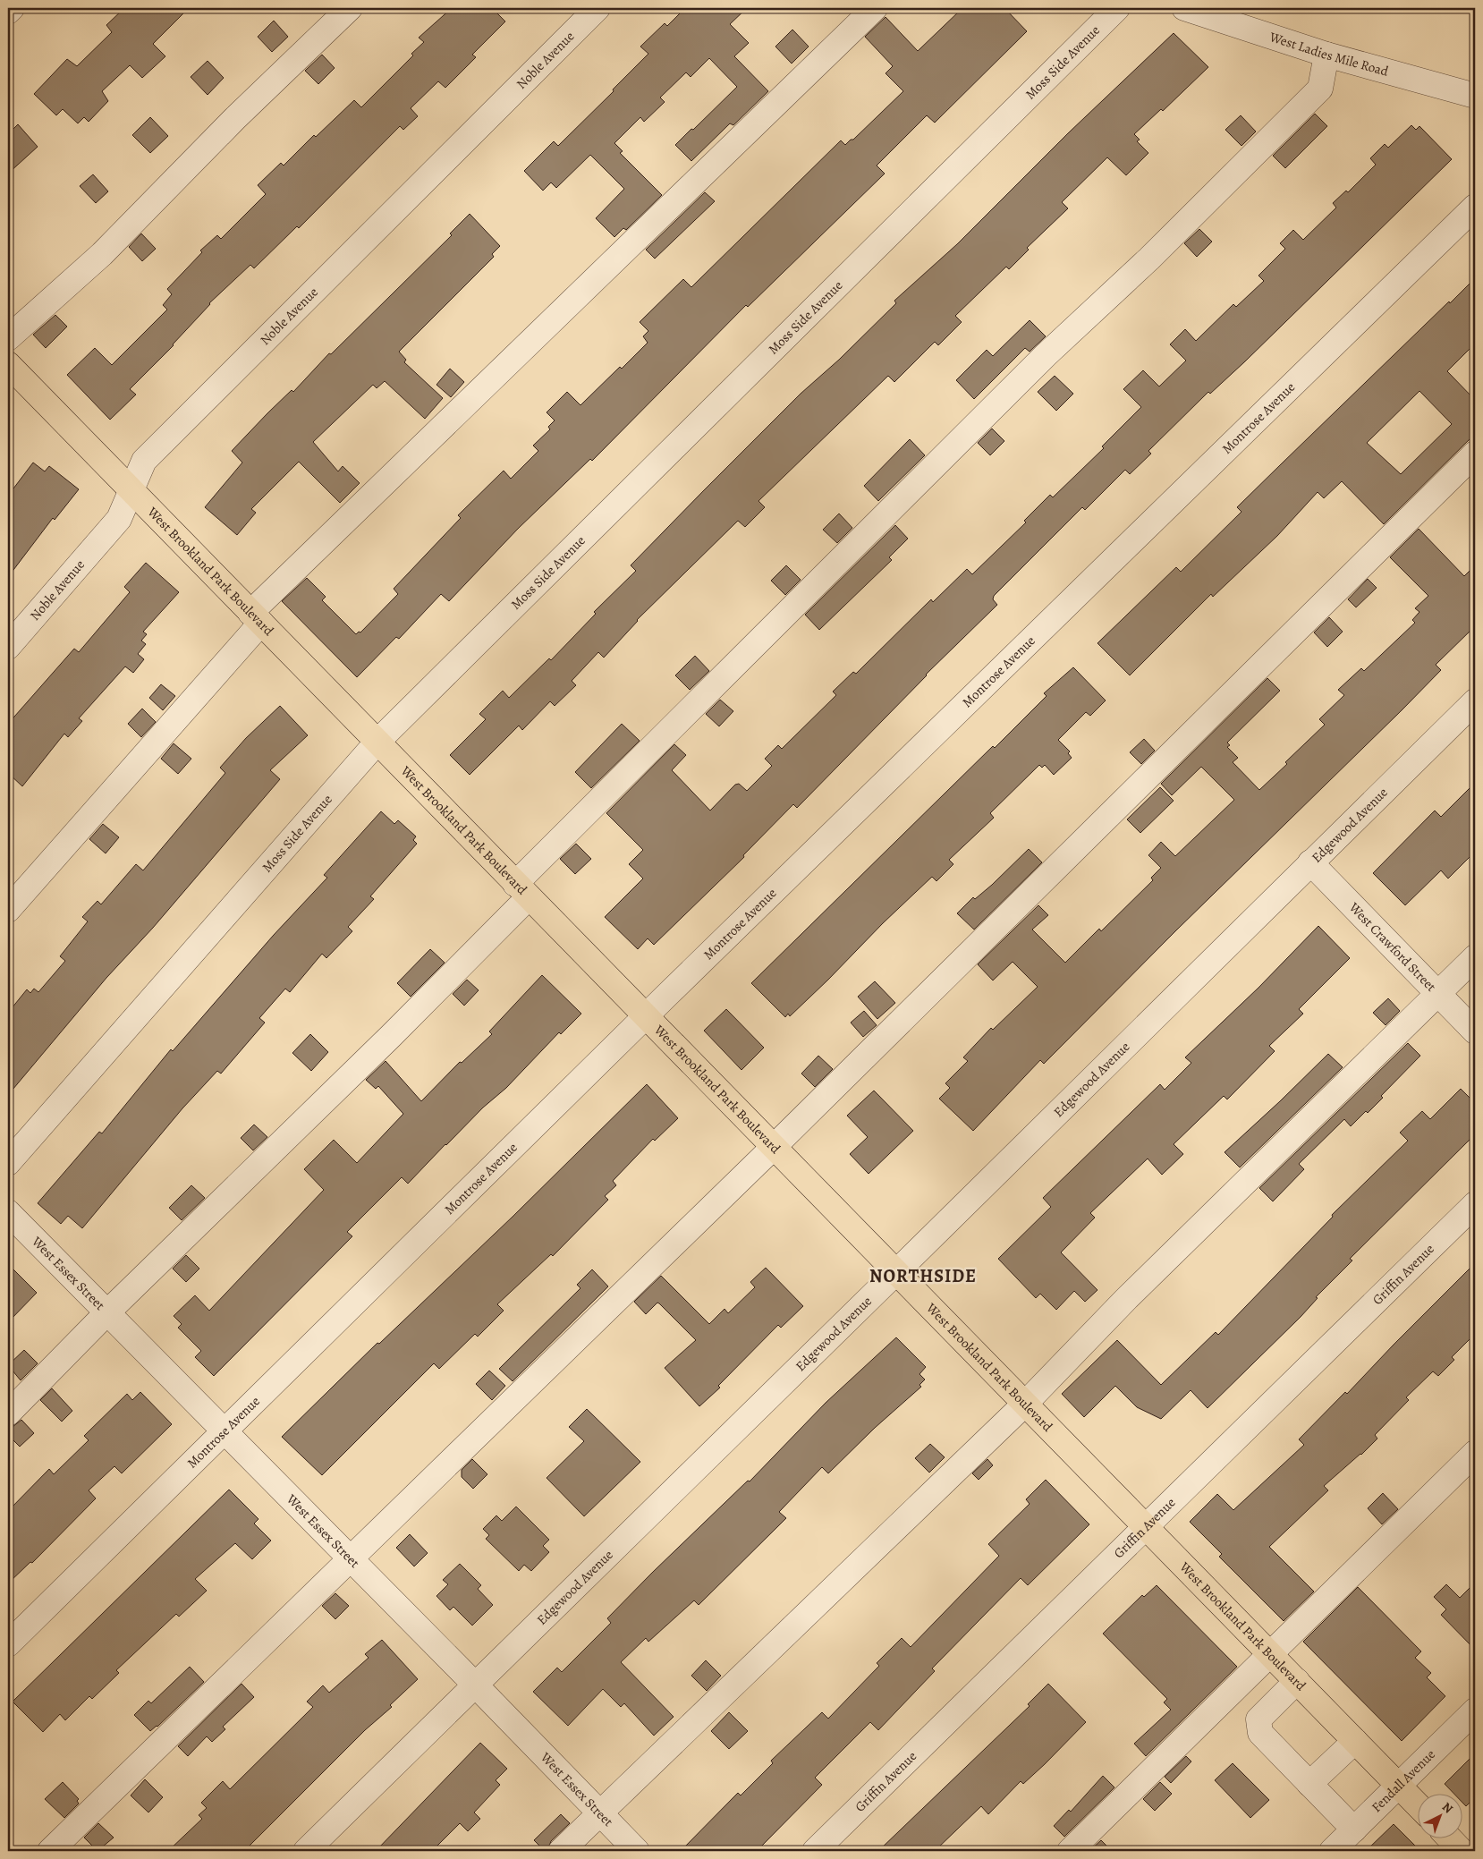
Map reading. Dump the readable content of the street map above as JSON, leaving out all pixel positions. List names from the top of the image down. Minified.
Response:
{"streets":{"main road":["West Brookland Park Boulevard"],"street":["West Ladies Mile Road","Noble Avenue","Moss Side Avenue","Montrose Avenue","Edgewood Avenue","West Crawford Street","West Essex Street","Griffin Avenue","Fendall Avenue"]},"crossings":[["Noble Avenue","West Brookland Park Boulevard"],["Moss Side Avenue","West Brookland Park Boulevard"],["Montrose Avenue","West Brookland Park Boulevard"],["Montrose Avenue","West Essex Street"],["West Brookland Park Boulevard","Edgewood Avenue"],["West Brookland Park Boulevard","Griffin Avenue"],["West Brookland Park Boulevard","Fendall Avenue"],["Edgewood Avenue","West Crawford Street"],["Edgewood Avenue","West Essex Street"]],"districts":["NORTHSIDE"],"north":"top right"}
